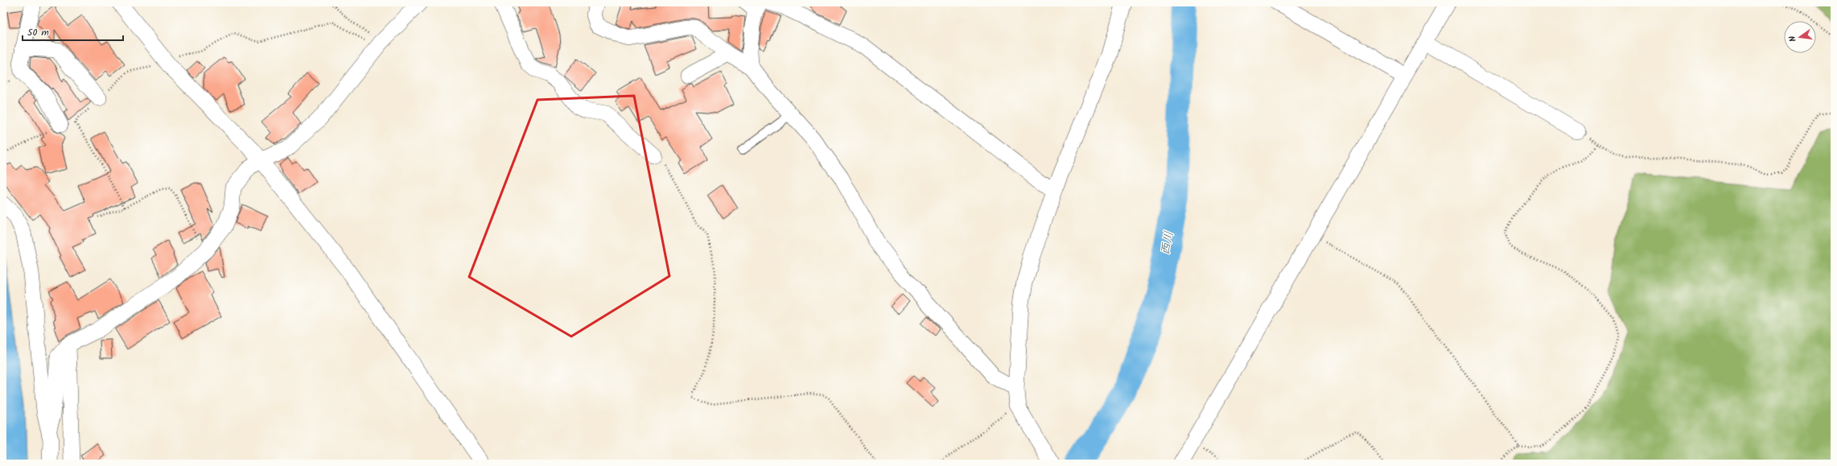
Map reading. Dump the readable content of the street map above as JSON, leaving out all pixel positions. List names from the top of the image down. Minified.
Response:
{"water":["西川"],"scale_bar":"50 m","north":"left"}
